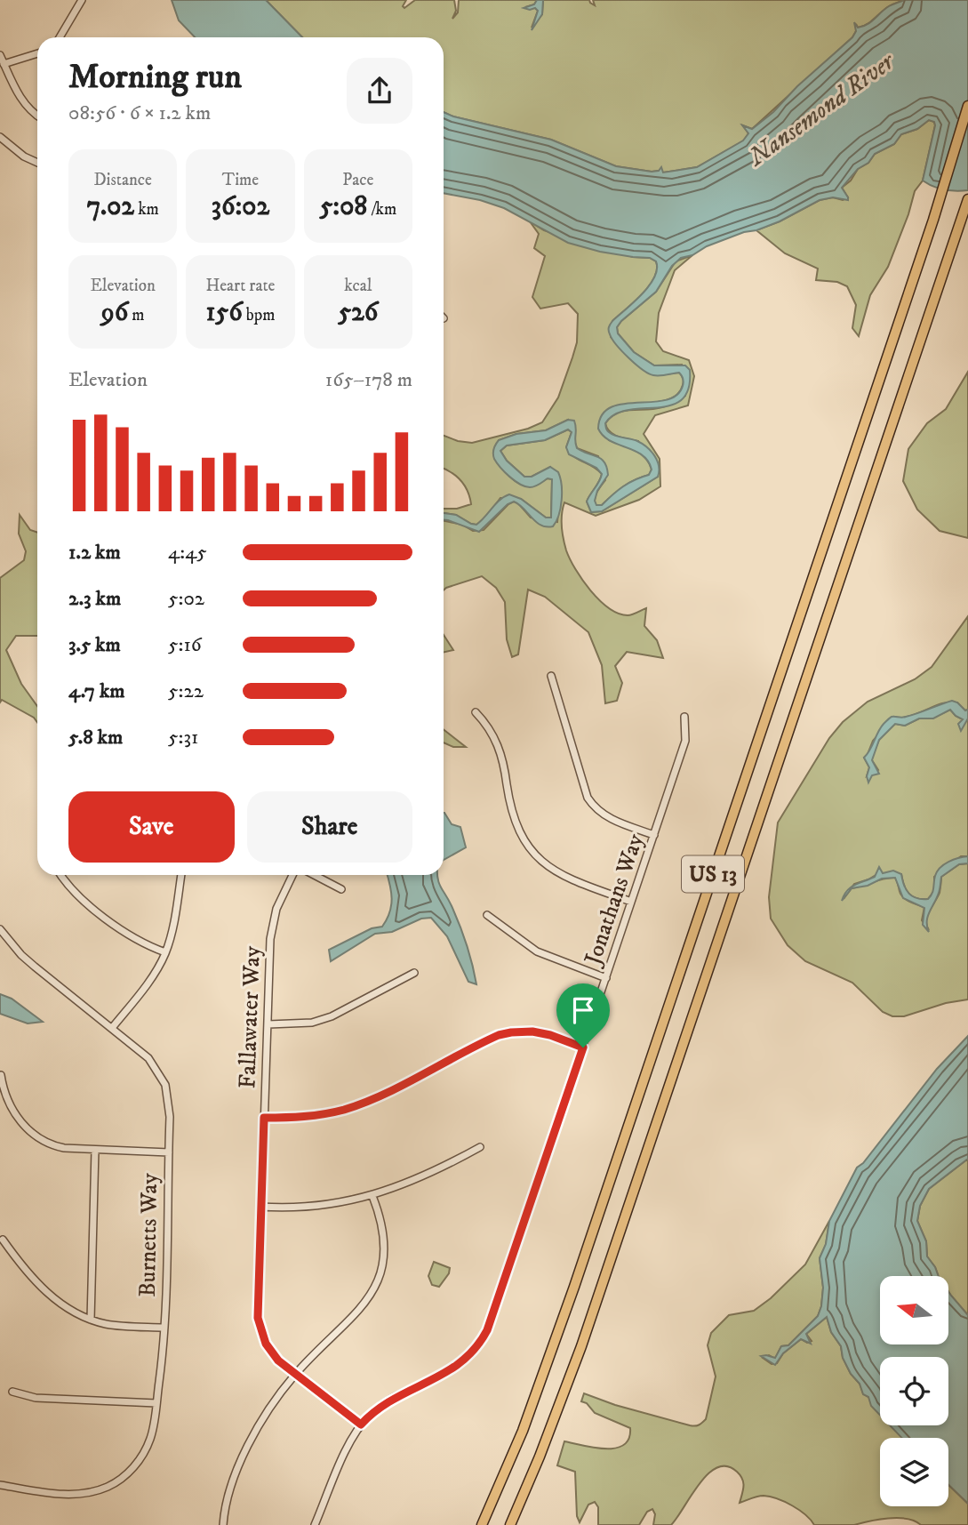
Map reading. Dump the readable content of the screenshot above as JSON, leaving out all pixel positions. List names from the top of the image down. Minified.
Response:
{"streets":{"highway":["US 13"],"street":["Jonathans Way","Fallawater Way","Burnetts Way"]},"crossings":[["Jonathans Way","Fallawater Way"]],"water":["Nansemond River"],"north":"left","page":{"heading":["Morning run","08:56 · 6 × 1.2 km"],"stats":[["Distance","7.02 km"],["Time","36:02"],["Pace","5:08 /km"],["Elevation","96 m"],["Heart rate","156 bpm"],["kcal","526"]],"chart":["Elevation","165–178 m"],"list":[{"name":"1.2 km","note":"4:45"},{"name":"2.3 km","note":"5:02"},{"name":"3.5 km","note":"5:16"},{"name":"4.7 km","note":"5:22"},{"name":"5.8 km","note":"5:31"}],"buttons":["Save","Share"]}}
